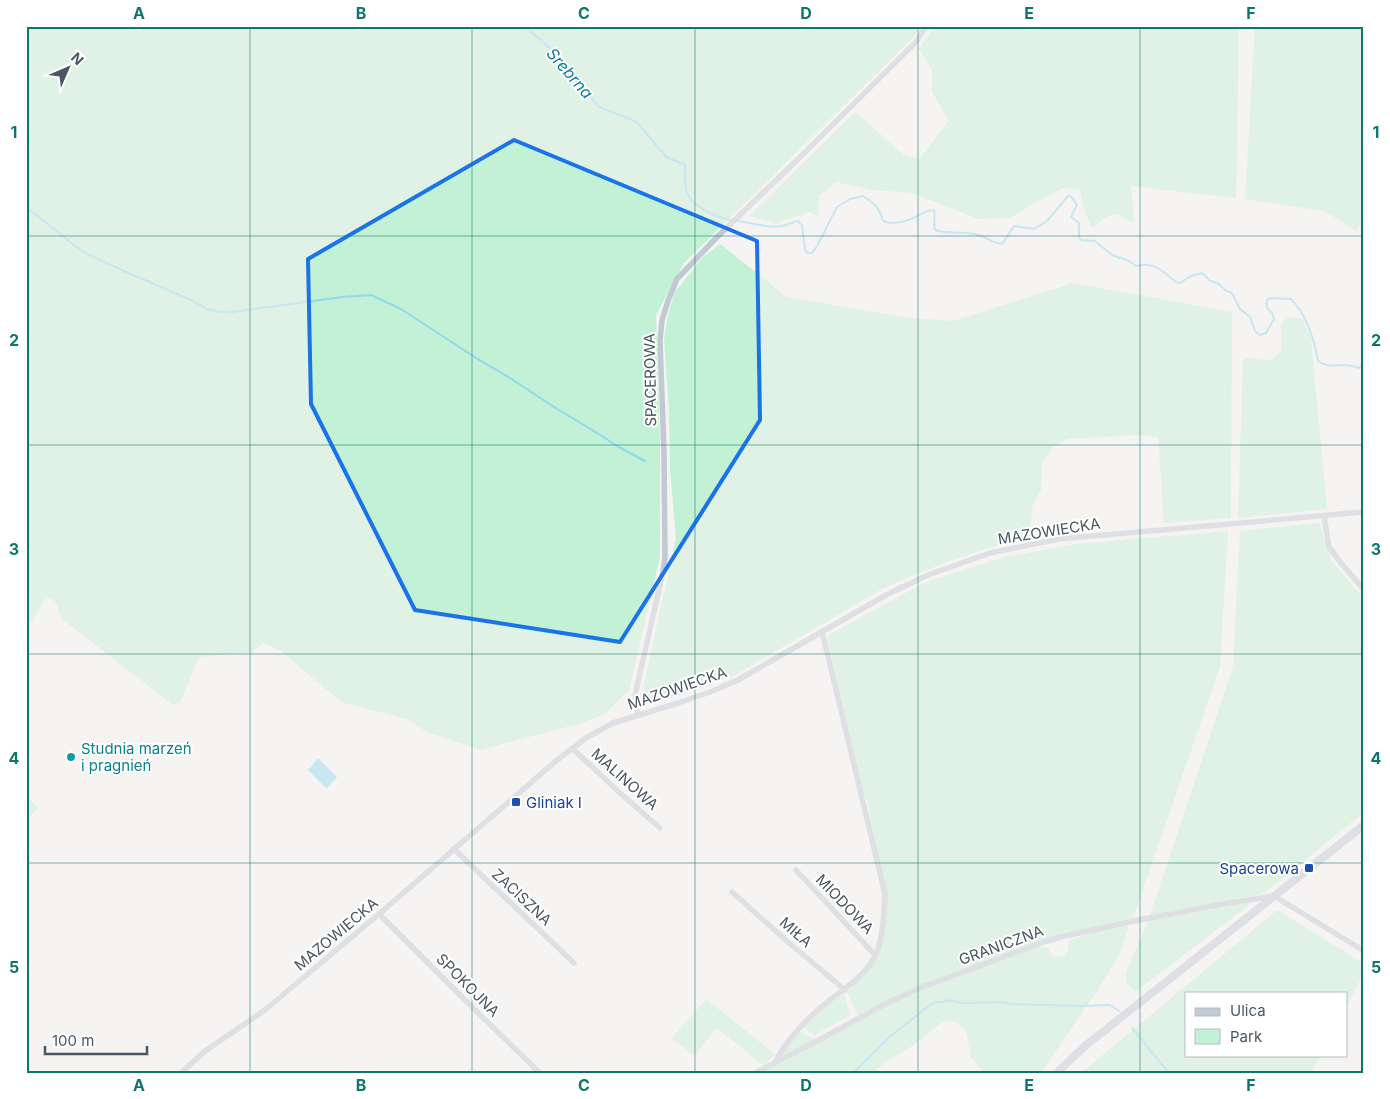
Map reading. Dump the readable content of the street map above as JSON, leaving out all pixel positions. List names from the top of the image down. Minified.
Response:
{"streets":{"street":["SPACEROWA","MAZOWIECKA","MALINOWA","ZACISZNA","MIODOWA","MIŁA","GRANICZNA","SPOKOJNA"]},"crossings":[["SPACEROWA","MAZOWIECKA"],["MAZOWIECKA","MALINOWA"],["MAZOWIECKA","ZACISZNA"],["MAZOWIECKA","SPOKOJNA"]],"water":["Srebrna"],"places":{"other":["Studnia marzeń i pragnień"],"transit":["Gliniak I","Spacerowa"]},"legend":["Ulica","Park"],"scale_bar":"100 m","north":"top right","grid":{"columns":["A","B","C","D","E","F"],"rows":["1","2","3","4","5"]}}
